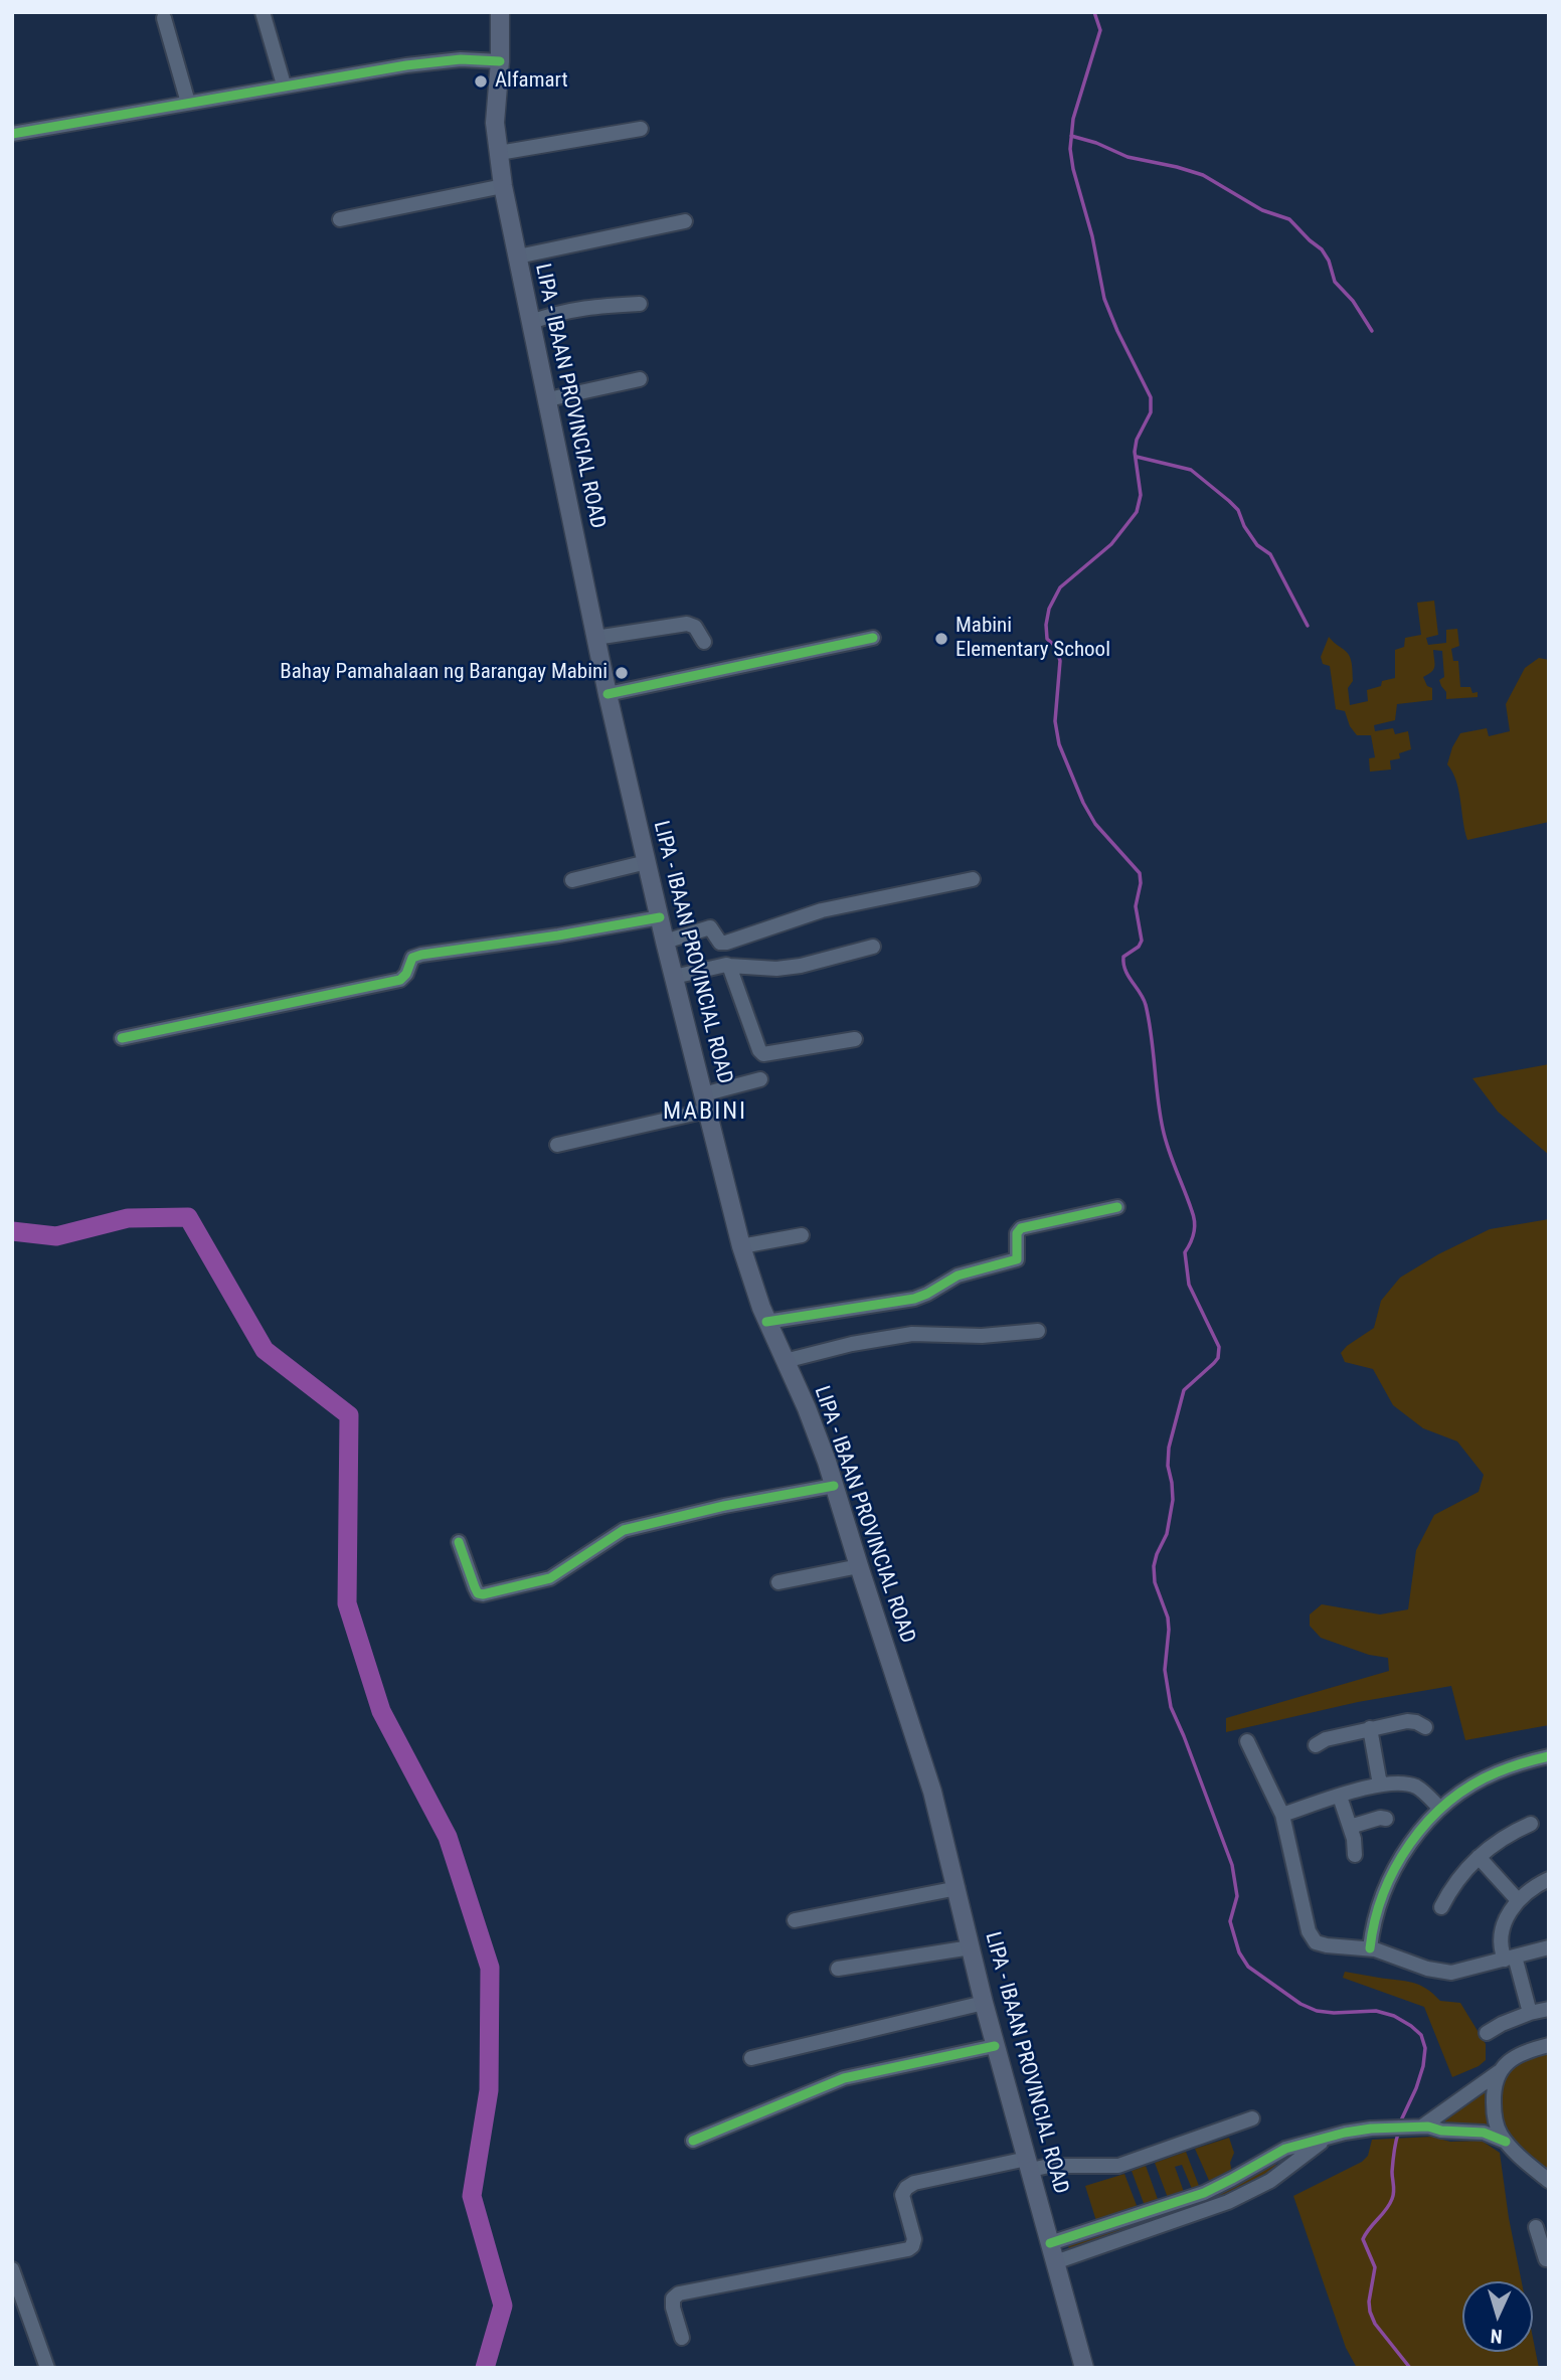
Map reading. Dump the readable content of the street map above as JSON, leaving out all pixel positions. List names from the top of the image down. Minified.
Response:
{"streets":{"main road":["LIPA - IBAAN PROVINCIAL ROAD"]},"districts":["MABINI"],"places":["Alfamart","Mabini Elementary School","Bahay Pamahalaan ng Barangay Mabini"],"north":"bottom"}
